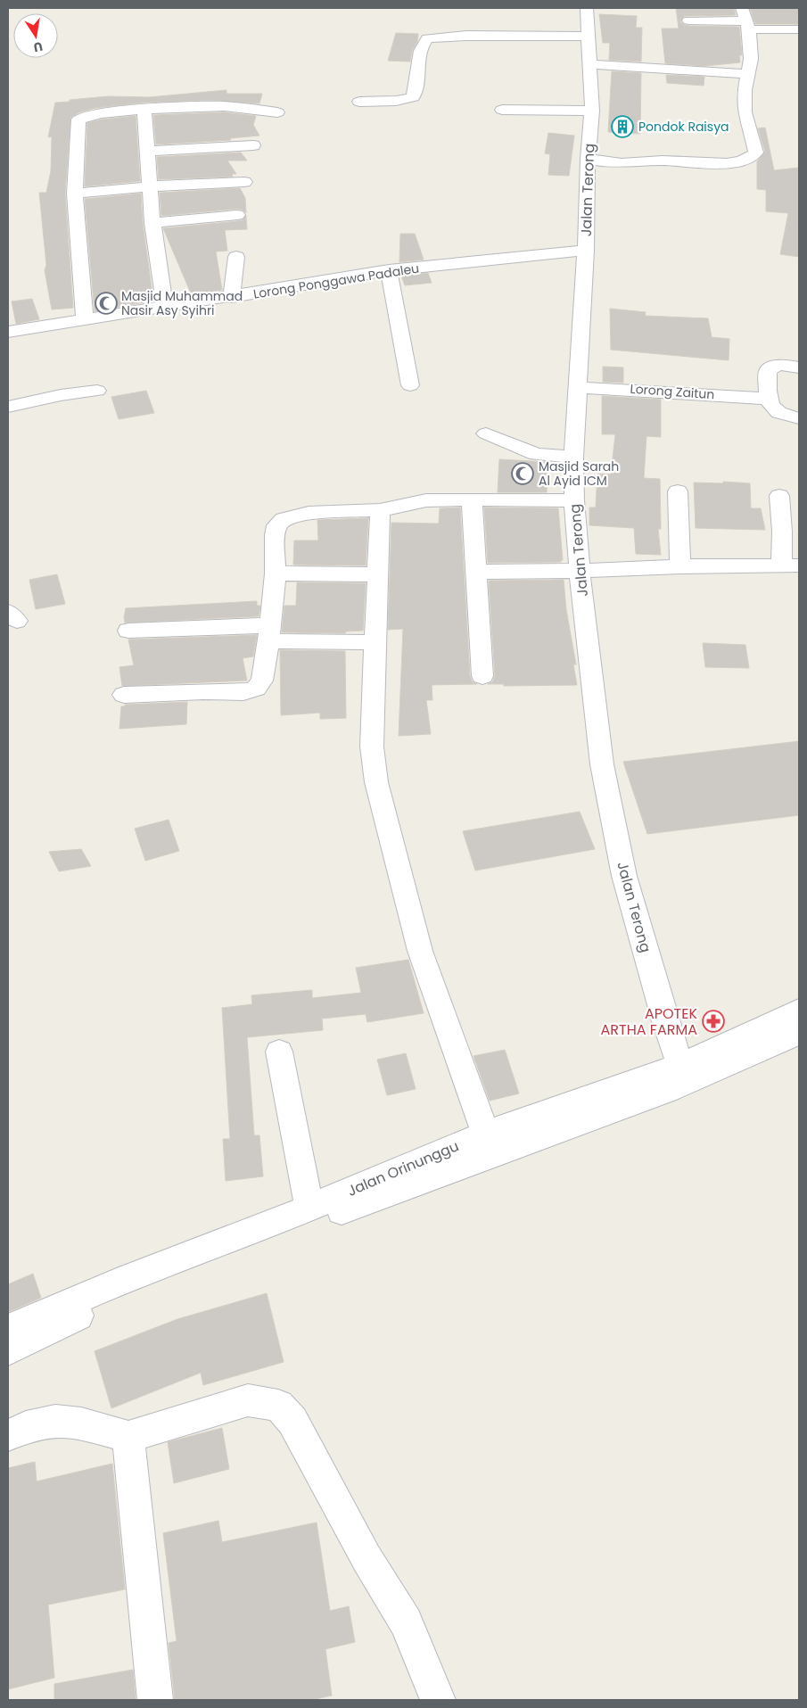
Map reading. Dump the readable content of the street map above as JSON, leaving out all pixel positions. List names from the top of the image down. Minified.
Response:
{"streets":{"street":["Jalan Terong","Lorong Ponggawa Padaleu","Lorong Zaitun","Jalan Orinunggu"]},"crossings":[["Jalan Terong","Lorong Ponggawa Padaleu"],["Jalan Terong","Lorong Zaitun"],["Jalan Terong","Jalan Orinunggu"]],"places":{"building":["Pondok Raisya"],"mosque":["Masjid Muhammad Nasir Asy Syihri","Masjid Sarah Al Ayid ICM"],"pharmacy":["APOTEK ARTHA FARMA"]},"north":"bottom"}
